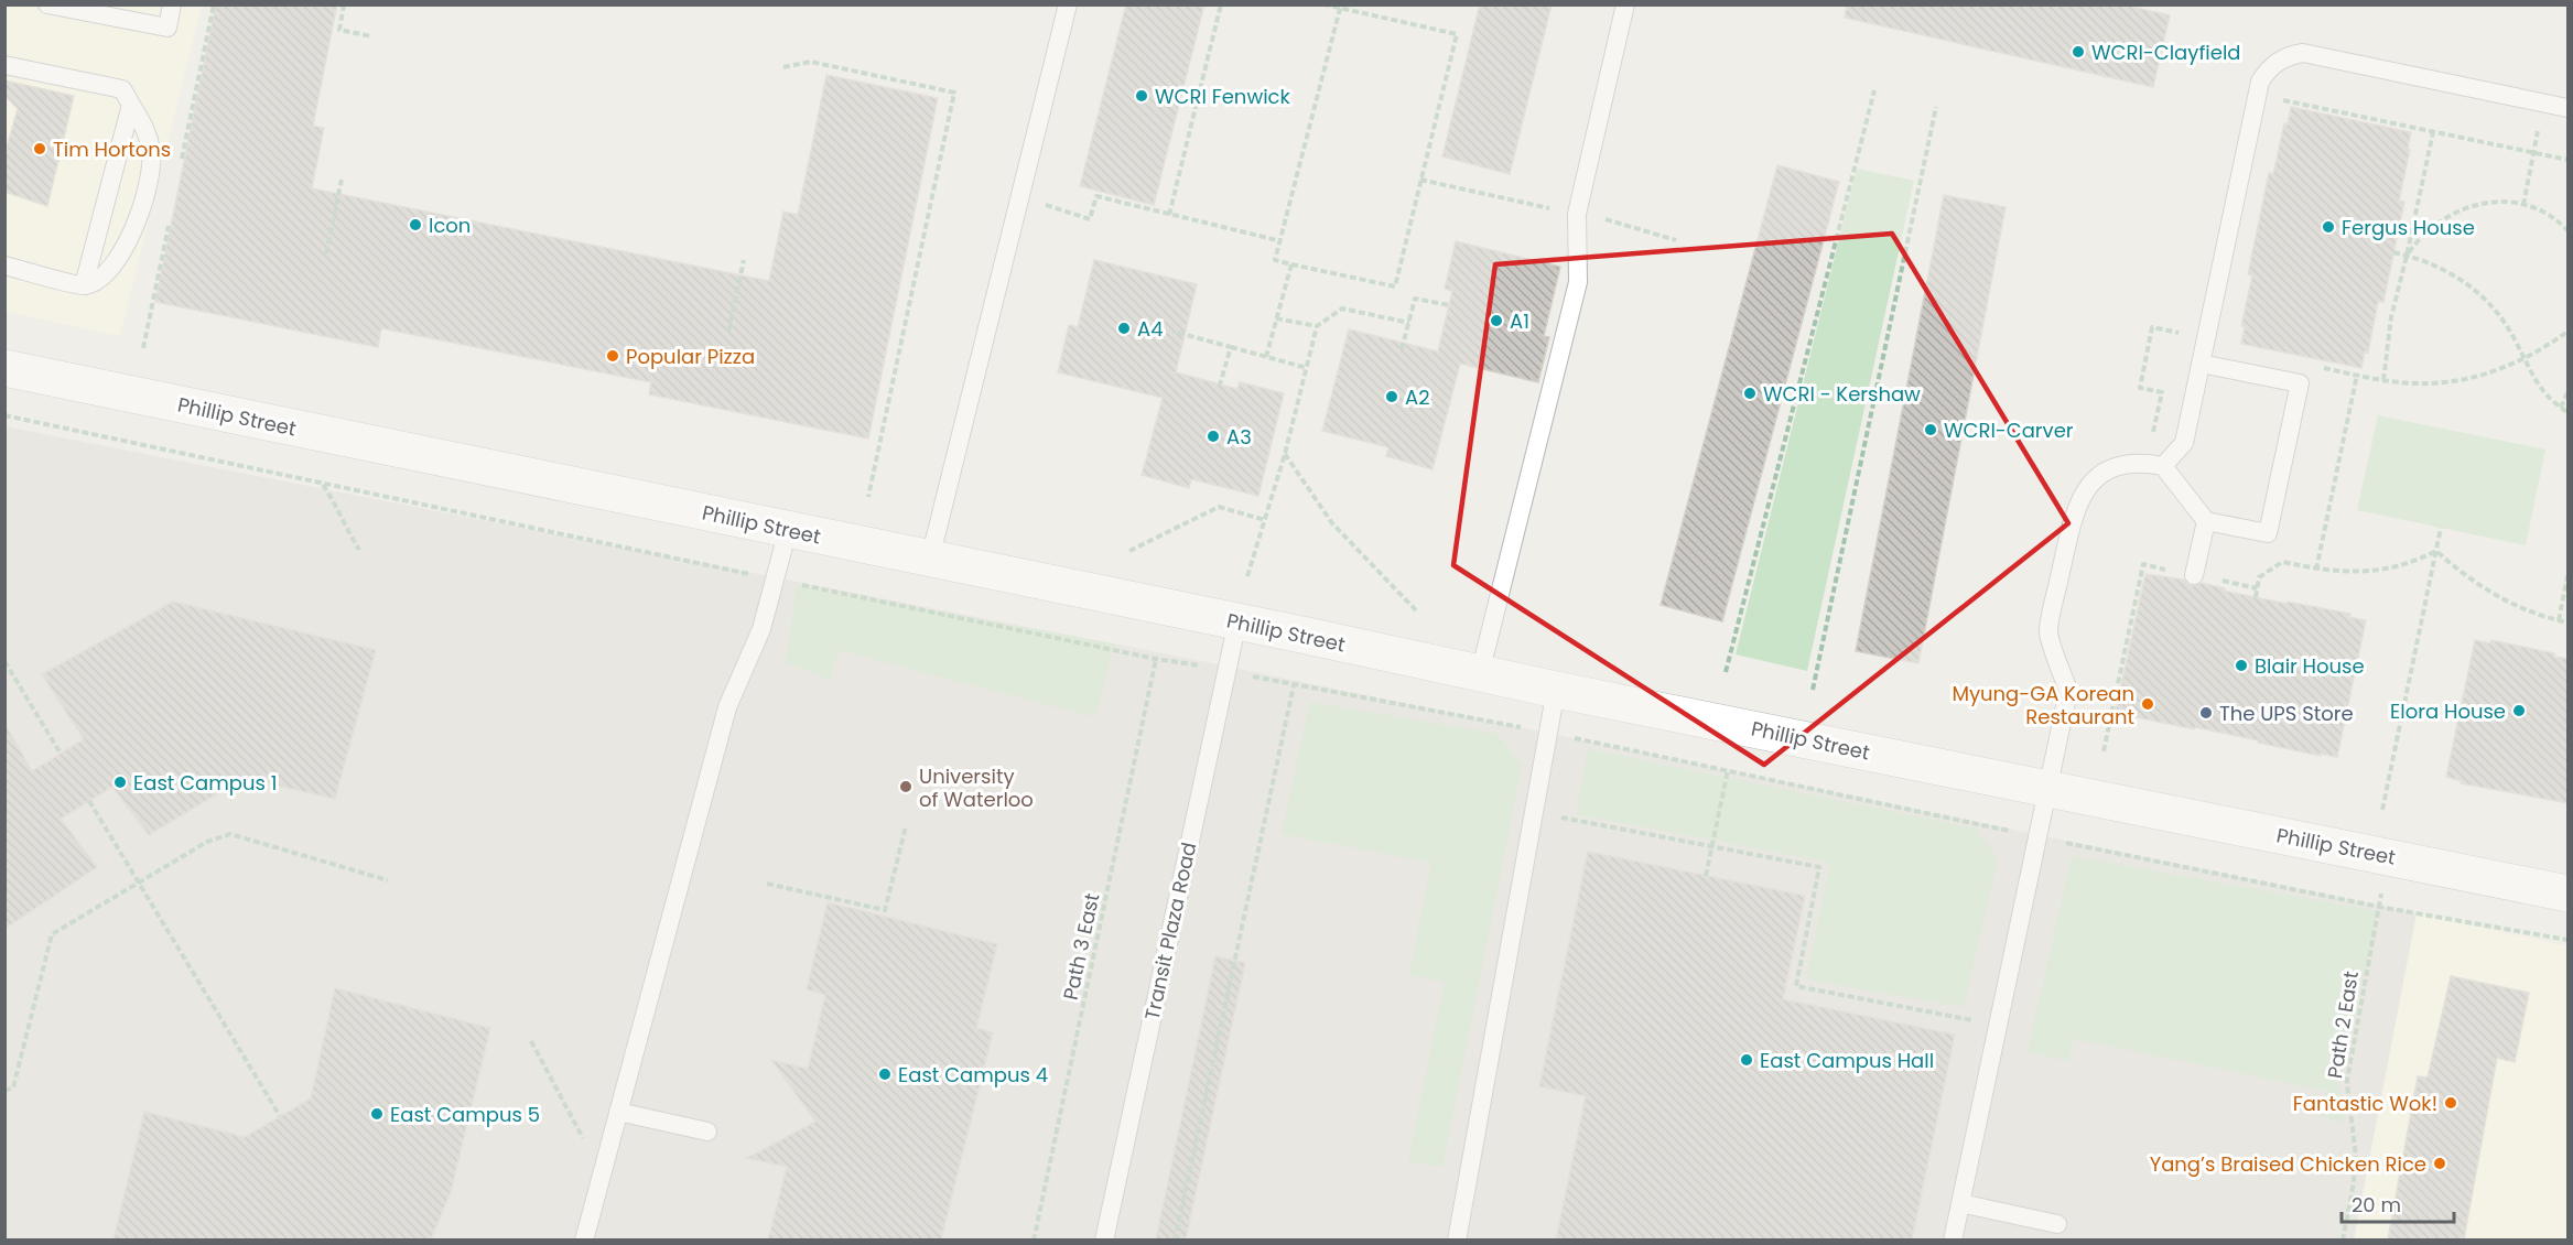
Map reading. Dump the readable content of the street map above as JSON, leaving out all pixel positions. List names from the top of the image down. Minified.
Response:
{"streets":{"street":["Phillip Street"],"lane":["Transit Plaza Road"],"path":["Path 3 East","Path 2 East"]},"crossings":[["Phillip Street","Transit Plaza Road"]],"places":["WCRI-Clayfield","WCRI Fenwick","Tim Hortons","Icon","Fergus House","A1","A4","Popular Pizza","WCRI - Kershaw","A2","WCRI-Carver","A3","Blair House","Myung-GA Korean Restaurant","Elora House","The UPS Store","East Campus 1","University of Waterloo","East Campus Hall","East Campus 4","Fantastic Wok!","East Campus 5","Yang’s Braised Chicken Rice"],"scale_bar":"20 m"}
